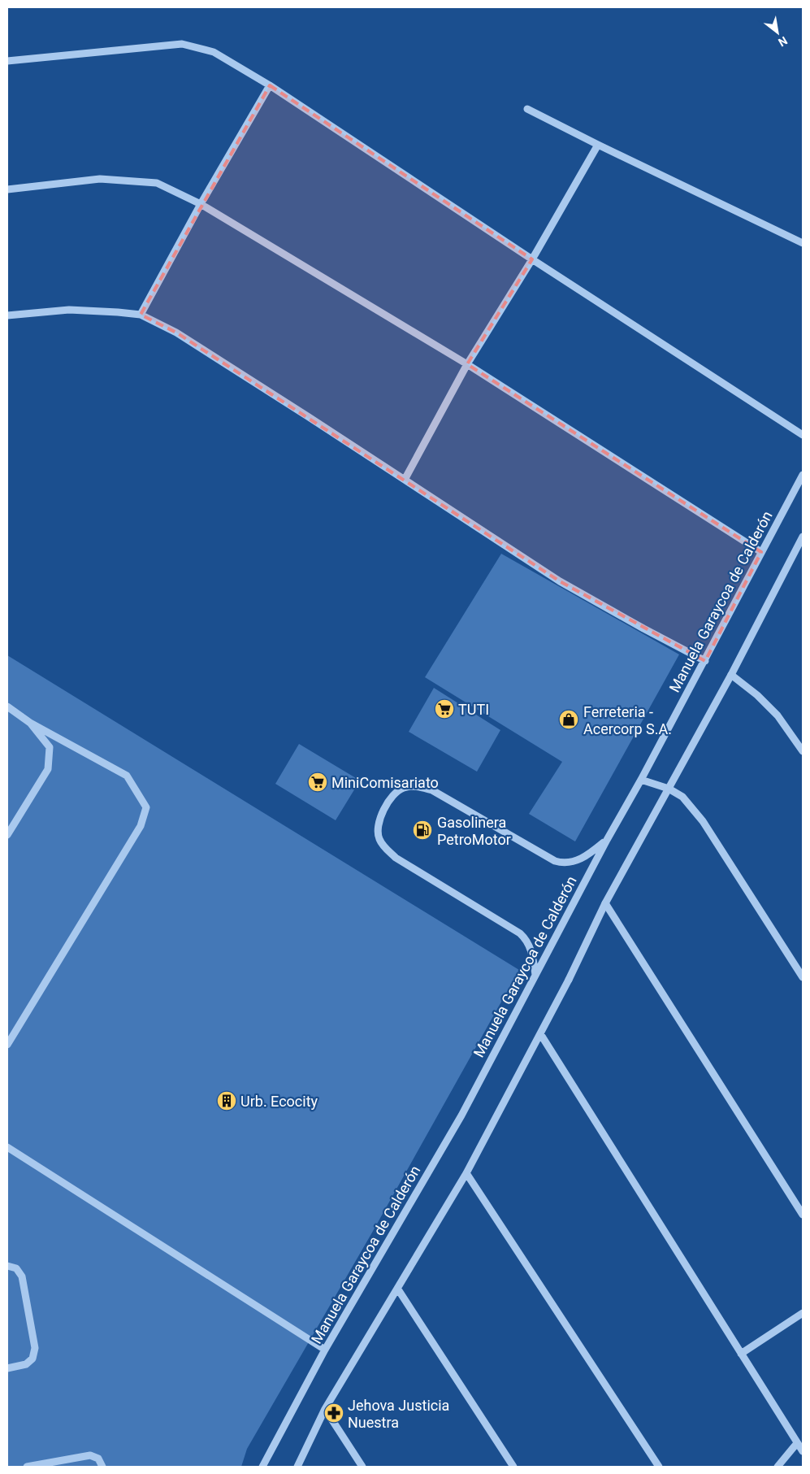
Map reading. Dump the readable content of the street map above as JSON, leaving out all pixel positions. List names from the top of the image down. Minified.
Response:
{"streets":{"street":["Manuela Garaycoa de Calderón"]},"places":{"supermarket":["TUTI","MiniComisariato"],"shop":["Ferreteria - Acercorp S.A."],"fuel station":["Gasolinera PetroMotor"],"building":["Urb. Ecocity"],"pharmacy":["Jehova Justicia Nuestra"]},"north":"bottom right"}
